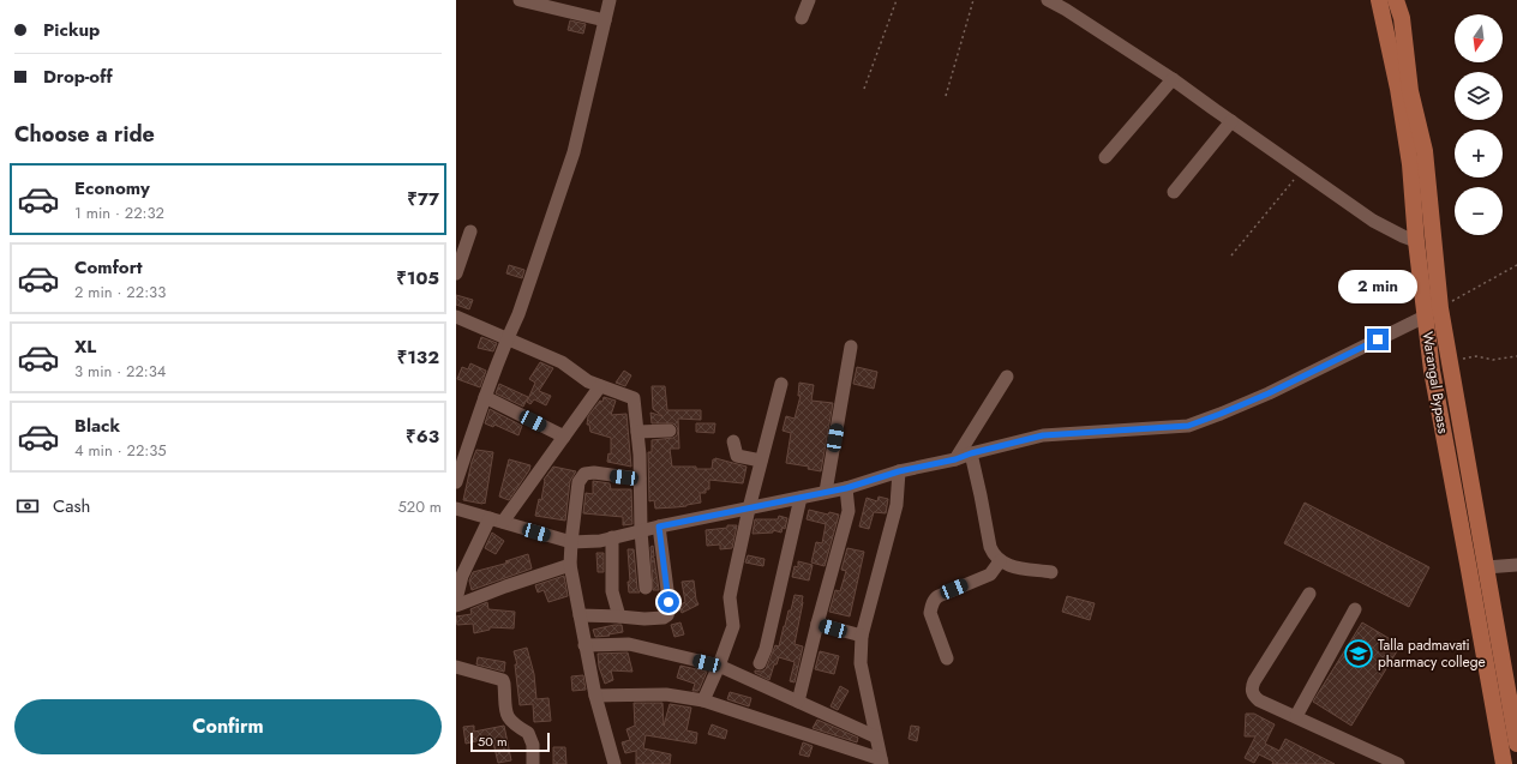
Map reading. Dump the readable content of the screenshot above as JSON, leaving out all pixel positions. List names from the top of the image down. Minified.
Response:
{"streets":{"main road":["Warangal Bypass"]},"places":{"school or university":["Talla padmavati pharmacy college"]},"scale_bar":"50 m","north":"bottom","page":{"banner":["Pickup","Drop-off"],"map_buttons":["+","−"],"heading":"Choose a ride","list":[{"name":"Economy","note":"1 min · 22:32","value":"₹77"},{"name":"Comfort","note":"2 min · 22:33","value":"₹105"},{"name":"XL","note":"3 min · 22:34","value":"₹132"},{"name":"Black","note":"4 min · 22:35","value":"₹63"}],"bubble":"2 min","pay":["Cash","520 m"],"buttons":"Confirm","scale":"50 m"}}
